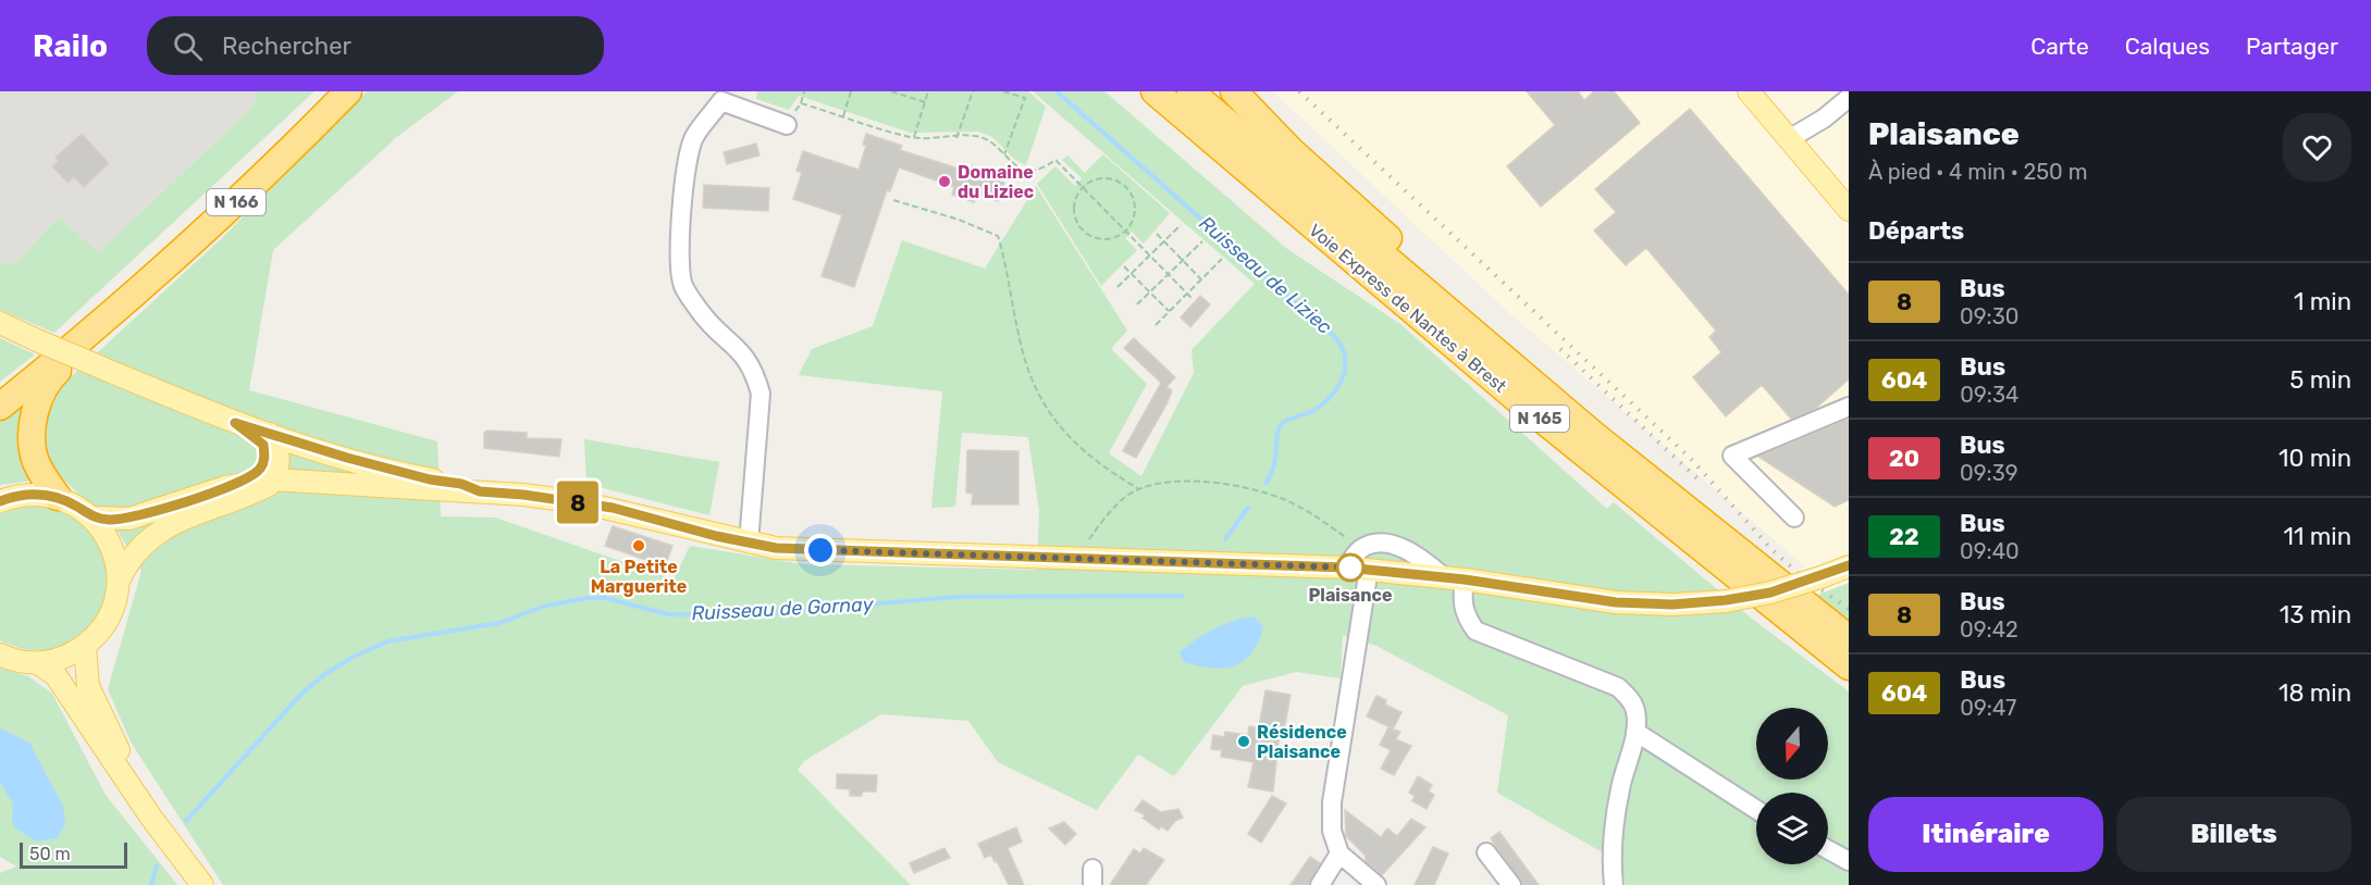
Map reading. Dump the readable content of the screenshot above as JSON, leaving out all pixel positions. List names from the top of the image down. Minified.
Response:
{"streets":{"highway":["N 166","Voie Express de Nantes à Brest","N 165"]},"water":["Ruisseau de Liziec","Ruisseau de Gornay"],"places":["Domaine du Liziec","La Petite Marguerite","Plaisance","Résidence Plaisance"],"lines":["bus line 8"],"scale_bar":"50 m","north":"bottom","page":{"header":"Railo","search":"Rechercher","nav":["Carte","Calques","Partager"],"on_map":"8","heading":[["Plaisance","À pied · 4 min · 250 m"],"Départs"],"list":[{"mark":"8","name":"Bus","note":"09:30","value":"1 min"},{"mark":"604","name":"Bus","note":"09:34","value":"5 min"},{"mark":"20","name":"Bus","note":"09:39","value":"10 min"},{"mark":"22","name":"Bus","note":"09:40","value":"11 min"},{"mark":"8","name":"Bus","note":"09:42","value":"13 min"},{"mark":"604","name":"Bus","note":"09:47","value":"18 min"}],"buttons":["Itinéraire","Billets"],"scale":"50 m"}}
